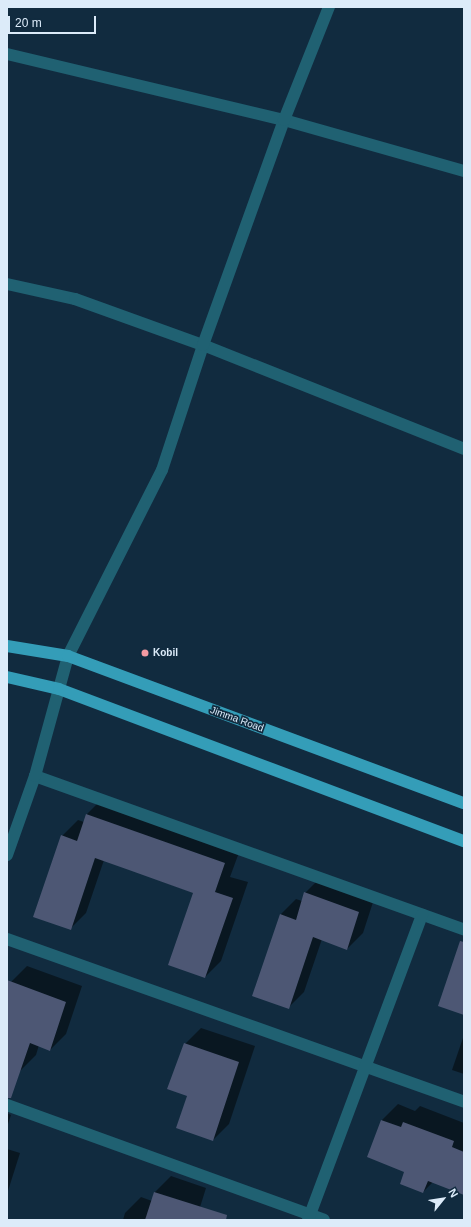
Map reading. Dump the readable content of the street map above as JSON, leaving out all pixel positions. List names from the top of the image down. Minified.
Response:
{"streets":{"highway":["Jimma Road"]},"places":["Kobil"],"scale_bar":"20 m","north":"top right"}
